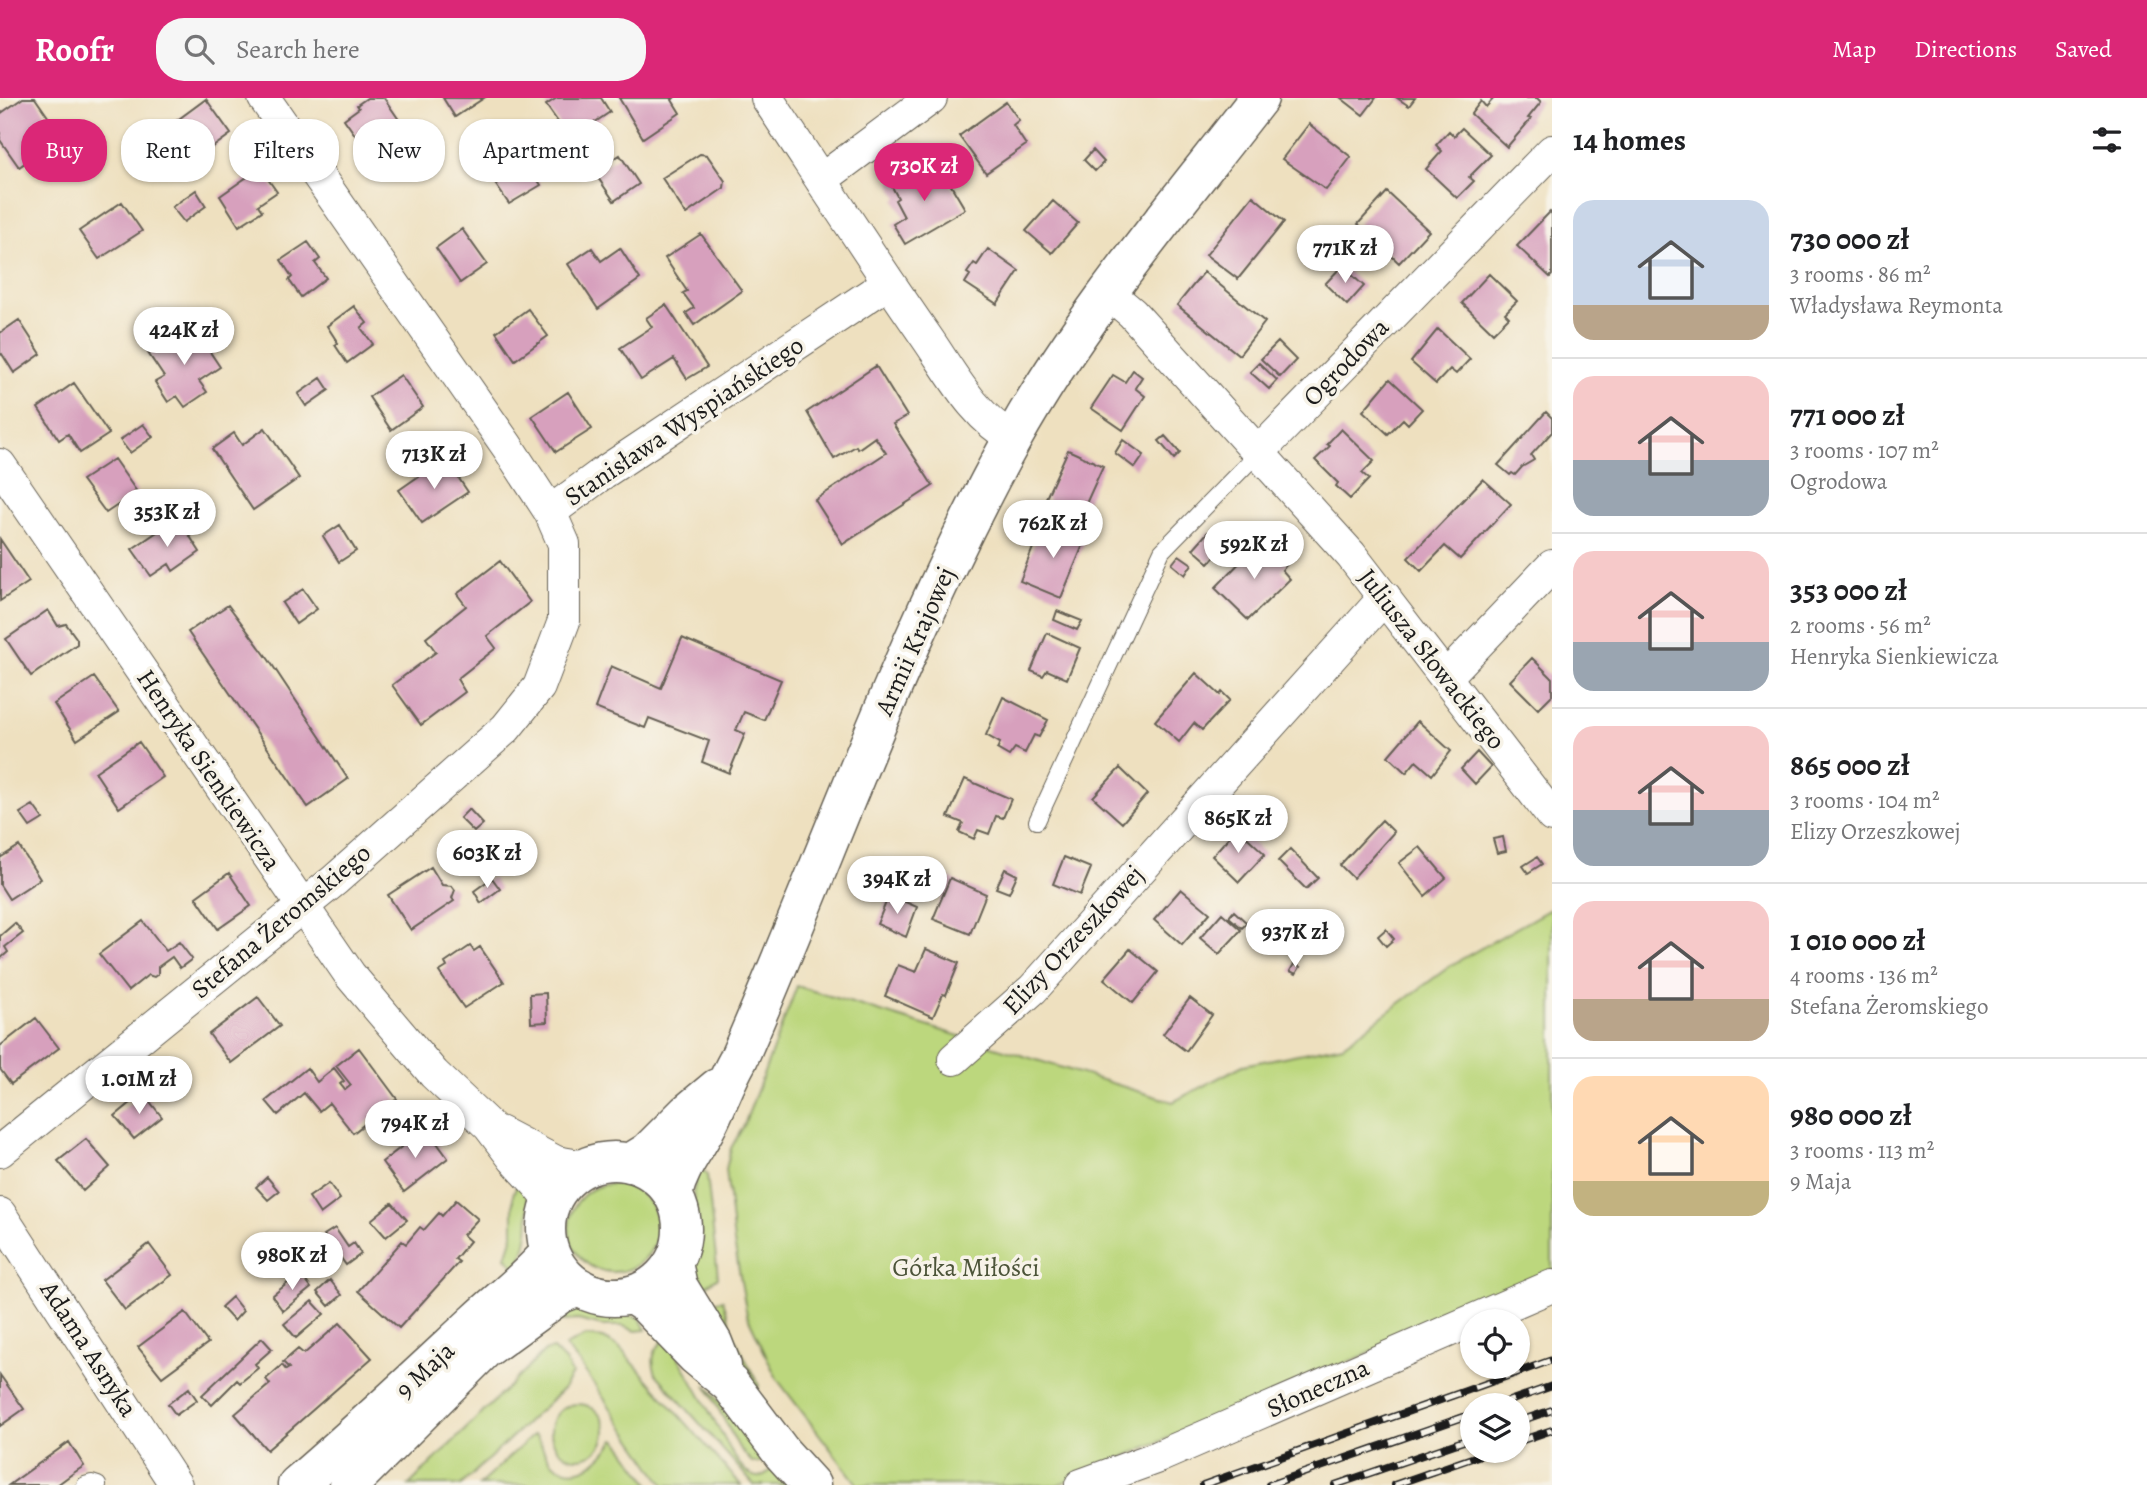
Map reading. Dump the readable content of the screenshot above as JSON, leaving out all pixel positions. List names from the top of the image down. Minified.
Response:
{"streets":{"street":["Ogrodowa","Stanisława Wyspiańskiego","Armii Krajowej","Juliusza Słowackiego","Henryka Sienkiewicza","Stefana Żeromskiego","Elizy Orzeszkowej","Adama Asnyka","9 Maja","Słoneczna"]},"crossings":[["Ogrodowa","Juliusza Słowackiego"],["Stanisława Wyspiańskiego","Stefana Żeromskiego"],["Armii Krajowej","Juliusza Słowackiego"],["Armii Krajowej","Henryka Sienkiewicza"],["Armii Krajowej","9 Maja"],["Juliusza Słowackiego","Elizy Orzeszkowej"],["Henryka Sienkiewicza","Stefana Żeromskiego"],["Henryka Sienkiewicza","9 Maja"]],"parks":["Górka Miłości"],"page":{"header":"Roofr","search":"Search here","nav":["Map","Directions","Saved"],"heading":"14 homes","chip":["Buy","Rent","Filters","New","Apartment"],"price":["730K zł","771K zł","424K zł","713K zł","353K zł","762K zł","592K zł","865K zł","603K zł","394K zł","937K zł","1.01M zł","794K zł","980K zł"],"list":[{"name":"730 000 zł","note":"3 rooms · 86 m² · Władysława Reymonta"},{"name":"771 000 zł","note":"3 rooms · 107 m² · Ogrodowa"},{"name":"353 000 zł","note":"2 rooms · 56 m² · Henryka Sienkiewicza"},{"name":"865 000 zł","note":"3 rooms · 104 m² · Elizy Orzeszkowej"},{"name":"1 010 000 zł","note":"4 rooms · 136 m² · Stefana Żeromskiego"},{"name":"980 000 zł","note":"3 rooms · 113 m² · 9 Maja"}]}}
